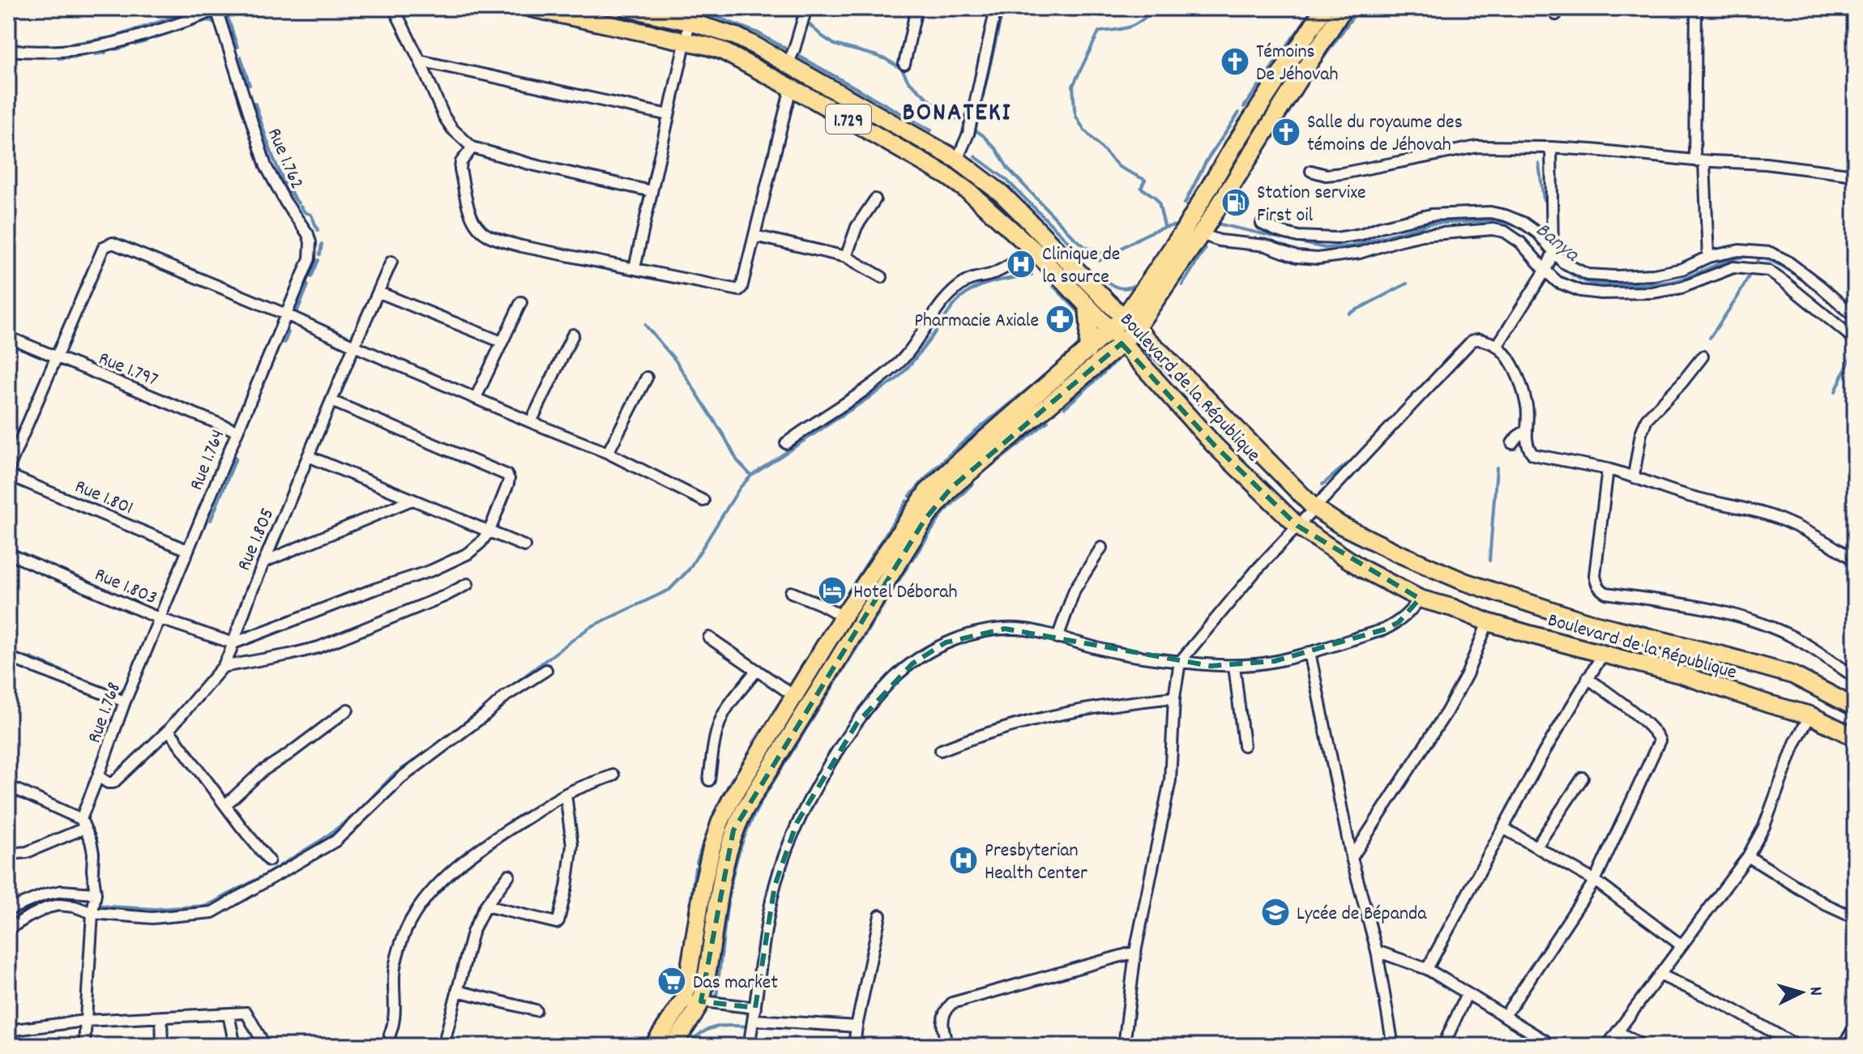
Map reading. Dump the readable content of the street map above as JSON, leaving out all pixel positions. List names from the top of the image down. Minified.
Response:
{"streets":{"main road":["1.729","Boulevard de la République"],"street":["Rue 1.762","Rue 1.797","Rue 1.764","Rue 1.801","Rue 1.805","Rue 1.803","Rue 1.768"]},"crossings":[["Rue 1.762","Rue 1.764"],["Rue 1.797","Rue 1.764"],["Rue 1.764","Rue 1.801"],["Rue 1.764","Rue 1.803"],["Rue 1.764","Rue 1.768"],["Rue 1.805","Rue 1.803"],["Rue 1.805","Rue 1.768"],["Rue 1.803","Rue 1.768"]],"districts":["BONATEKI"],"water":["Banya"],"places":{"church":["Témoins De Jéhovah","Salle du royaume des témoins de Jéhovah"],"fuel station":["Station servixe First oil"],"hospital":["Clinique de la source","Presbyterian Health Center"],"pharmacy":["Pharmacie Axiale"],"hotel":["Hotel Déborah"],"school or university":["Lycée de Bépanda"],"supermarket":["Das market"]},"north":"right"}
